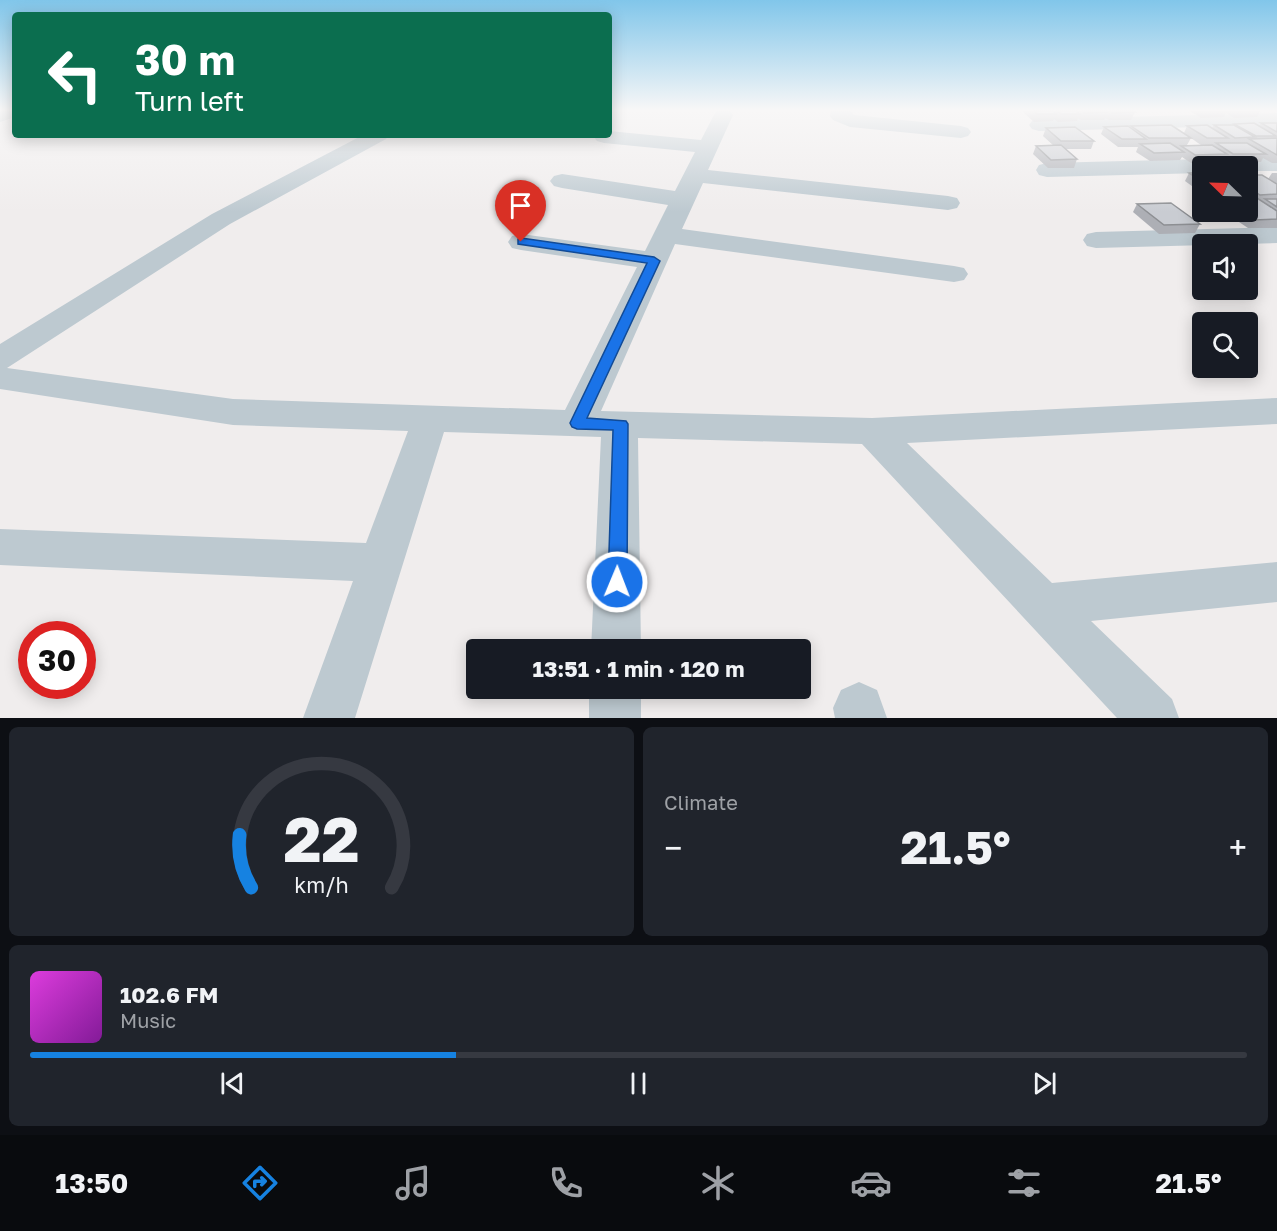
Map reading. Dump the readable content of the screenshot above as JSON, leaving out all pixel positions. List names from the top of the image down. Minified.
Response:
{"north":"top left","page":{"turn":["30 m","Turn left"],"limit":"30","trip":"13:51 · 1 min · 120 m","tile":"Climate","heat":["−","21.5°","+"],"song":["102.6 FM","Music"],"tabs":["13:50","21.5°"],"gauge":["22","km/h"]}}
